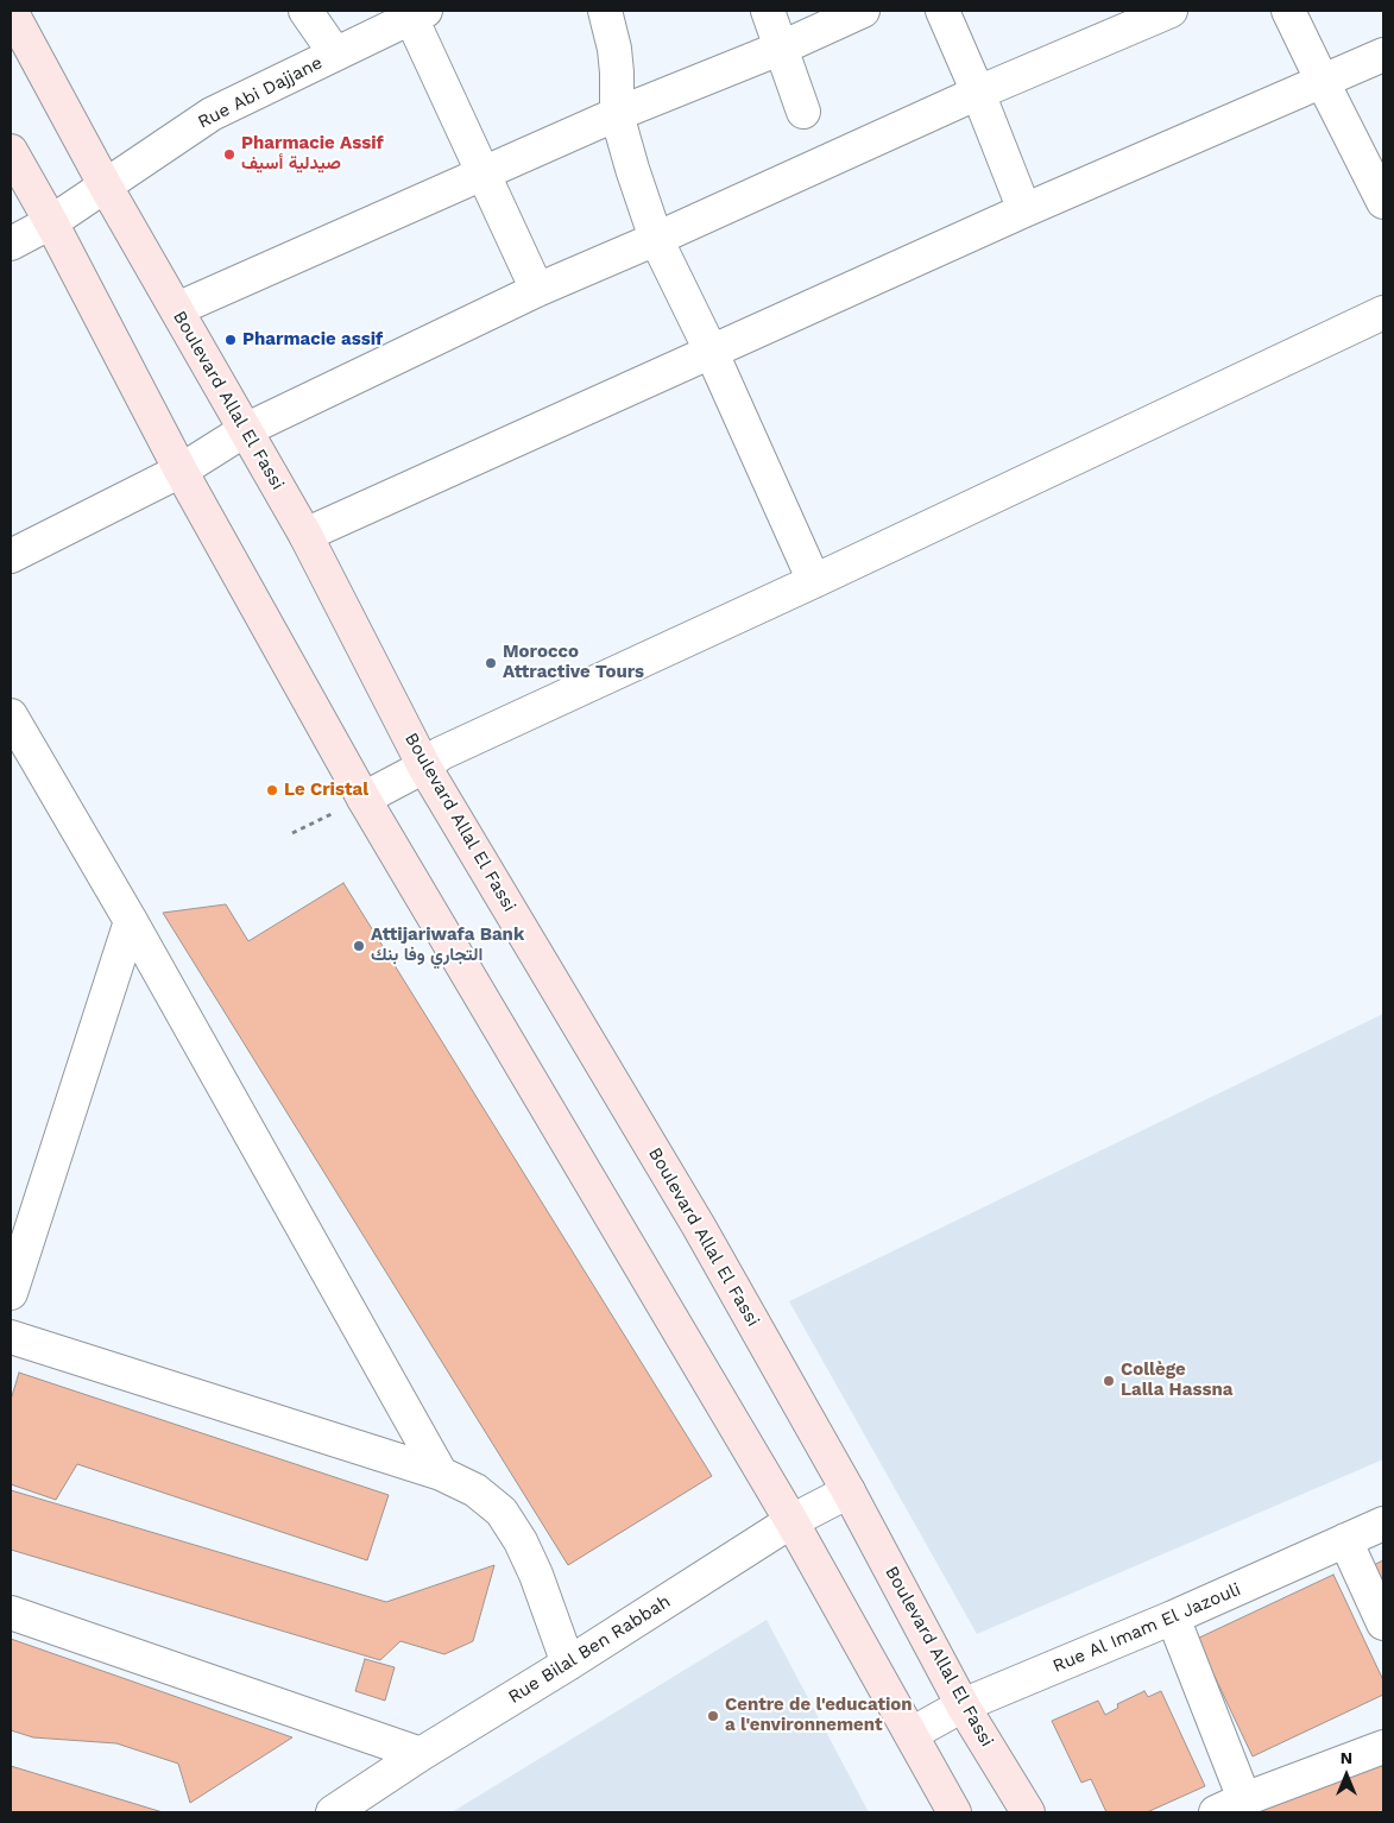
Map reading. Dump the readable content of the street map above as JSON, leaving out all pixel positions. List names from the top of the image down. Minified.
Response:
{"streets":{"main road":["Boulevard Allal El Fassi"],"street":["Rue Abi Dajjane","Rue Al Imam El Jazouli","Rue Bilal Ben Rabbah"]},"crossings":[["Rue Abi Dajjane","Boulevard Allal El Fassi"],["Boulevard Allal El Fassi","Rue Al Imam El Jazouli"],["Boulevard Allal El Fassi","Rue Bilal Ben Rabbah"]],"places":["Pharmacie Assif صيدلية أسيف","Pharmacie assif","Morocco Attractive Tours","Le Cristal","Attijariwafa Bank التجاري وفا بنك","Collège Lalla Hassna","Centre de l'education a l'environnement"],"north":"top"}
